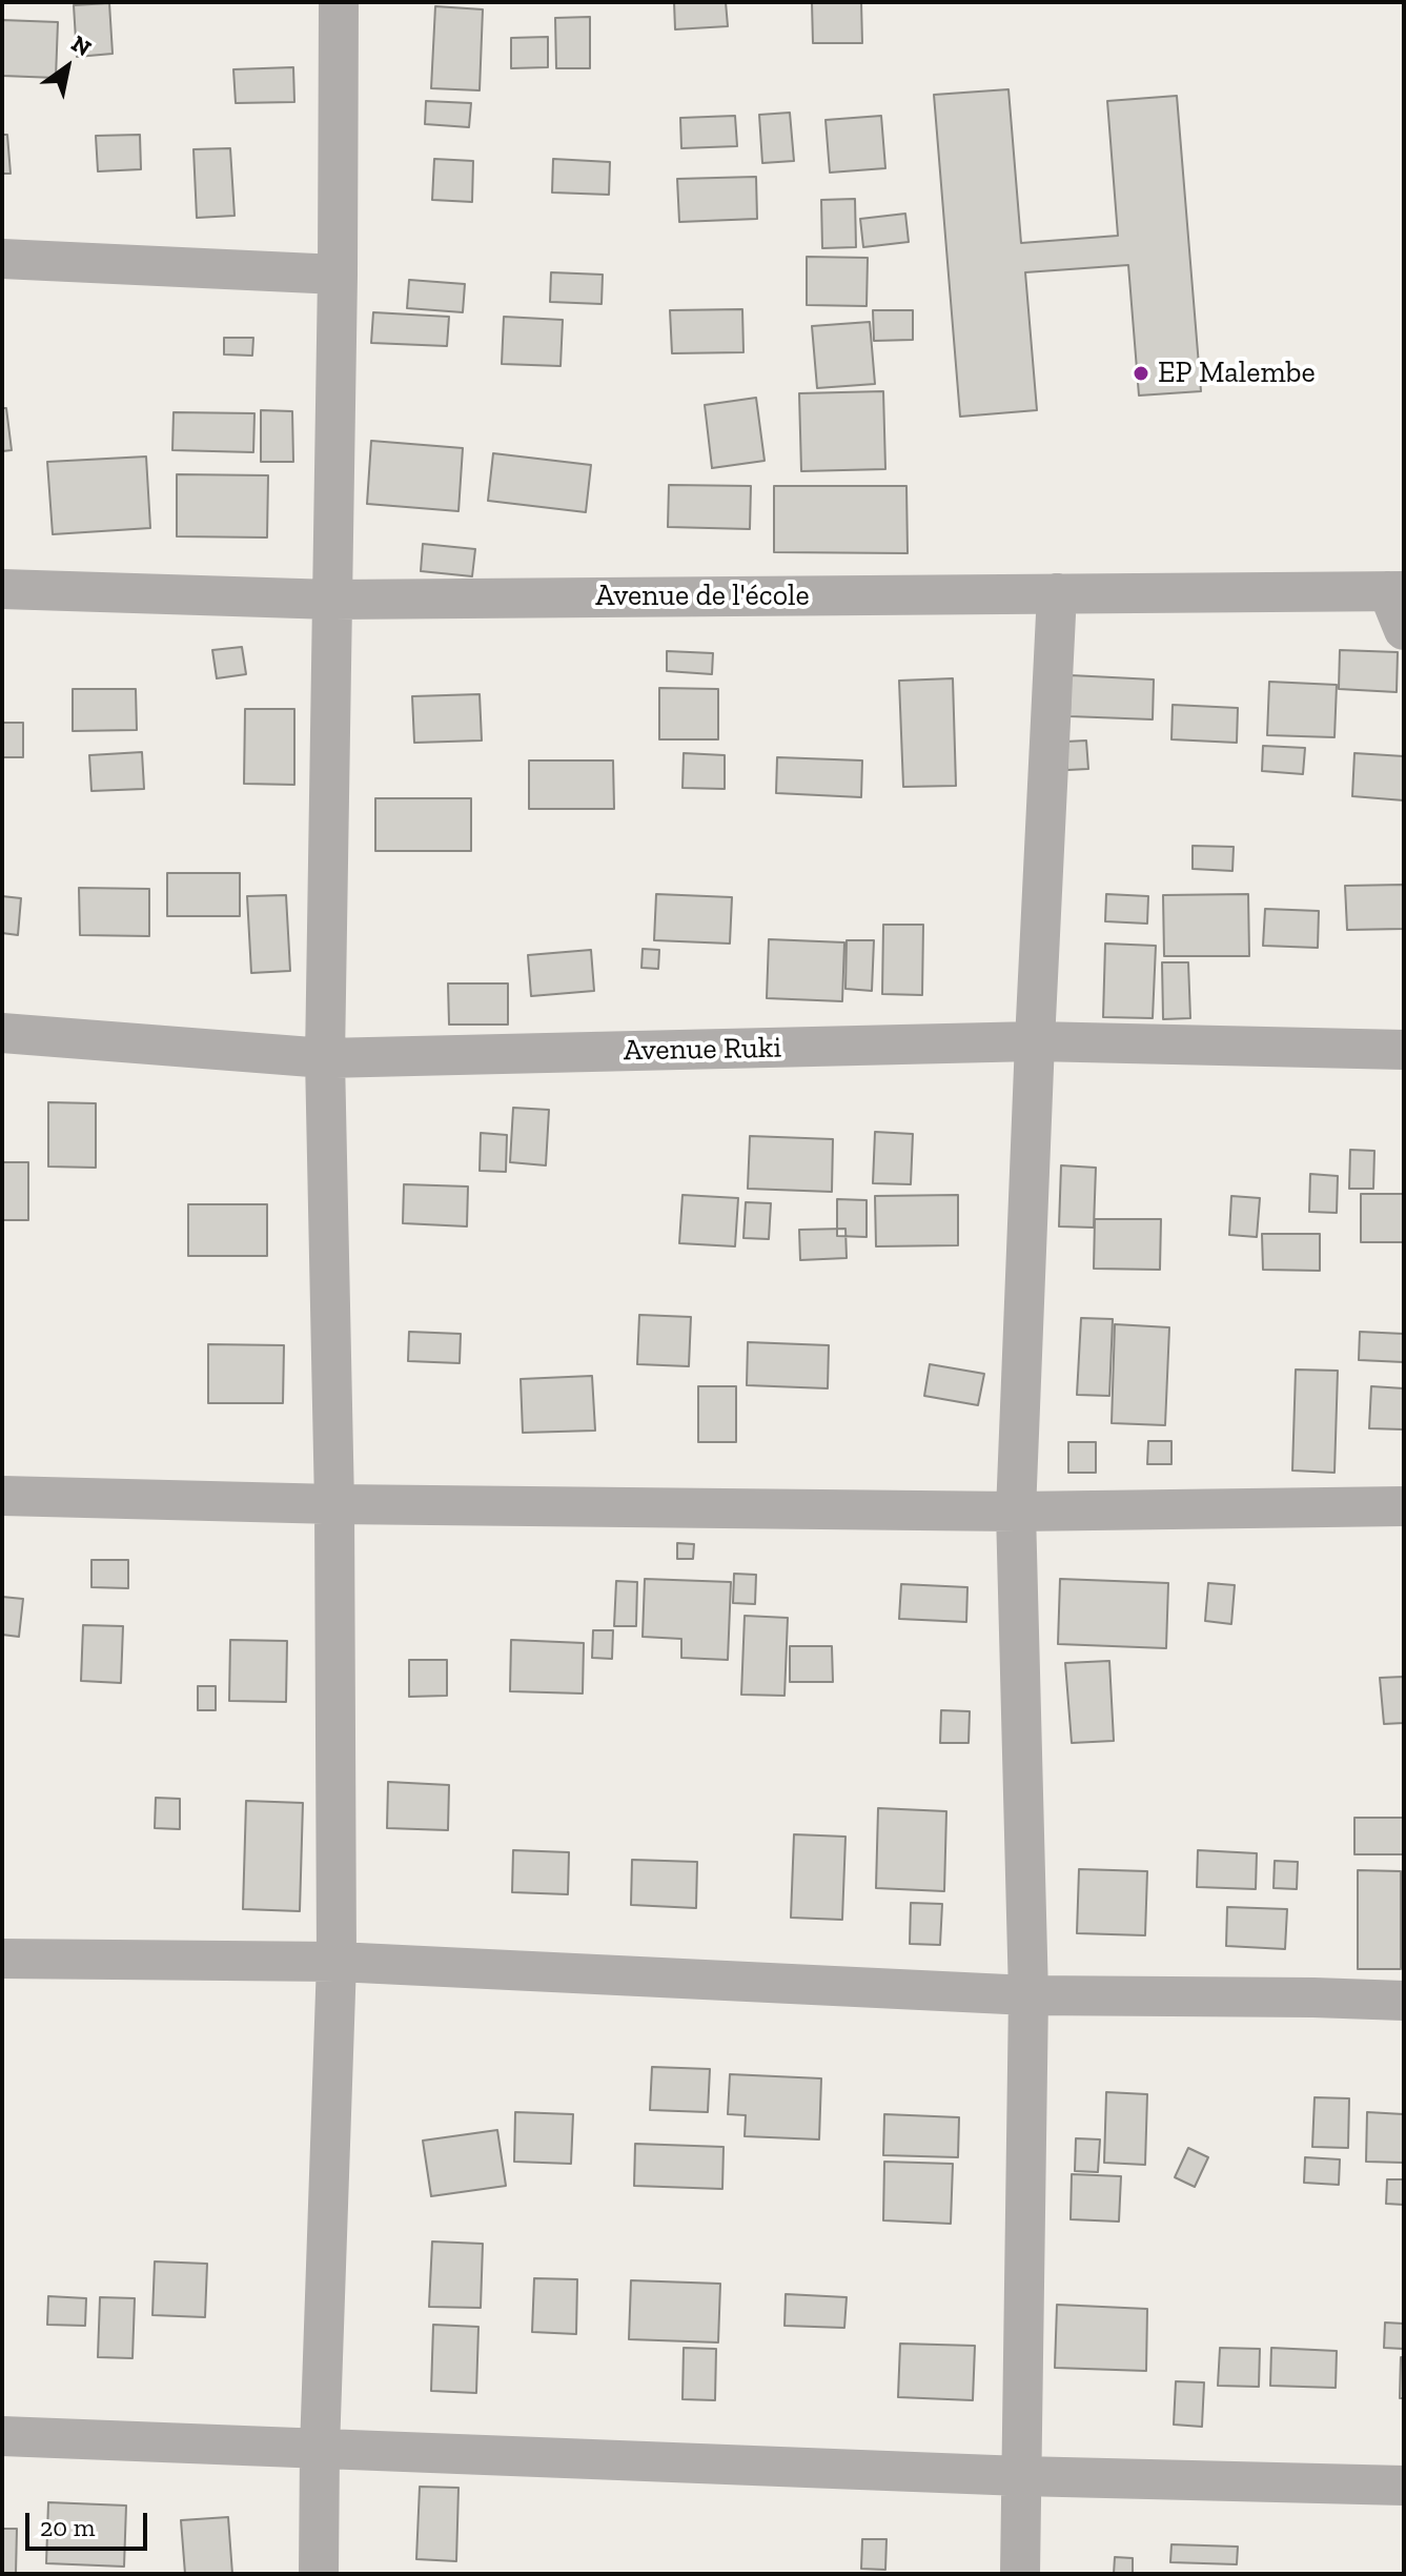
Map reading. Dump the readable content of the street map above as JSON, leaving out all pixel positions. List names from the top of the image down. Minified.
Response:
{"streets":{"street":["Avenue de l'école","Avenue Ruki"]},"places":["EP Malembe"],"scale_bar":"20 m","north":"top right"}
